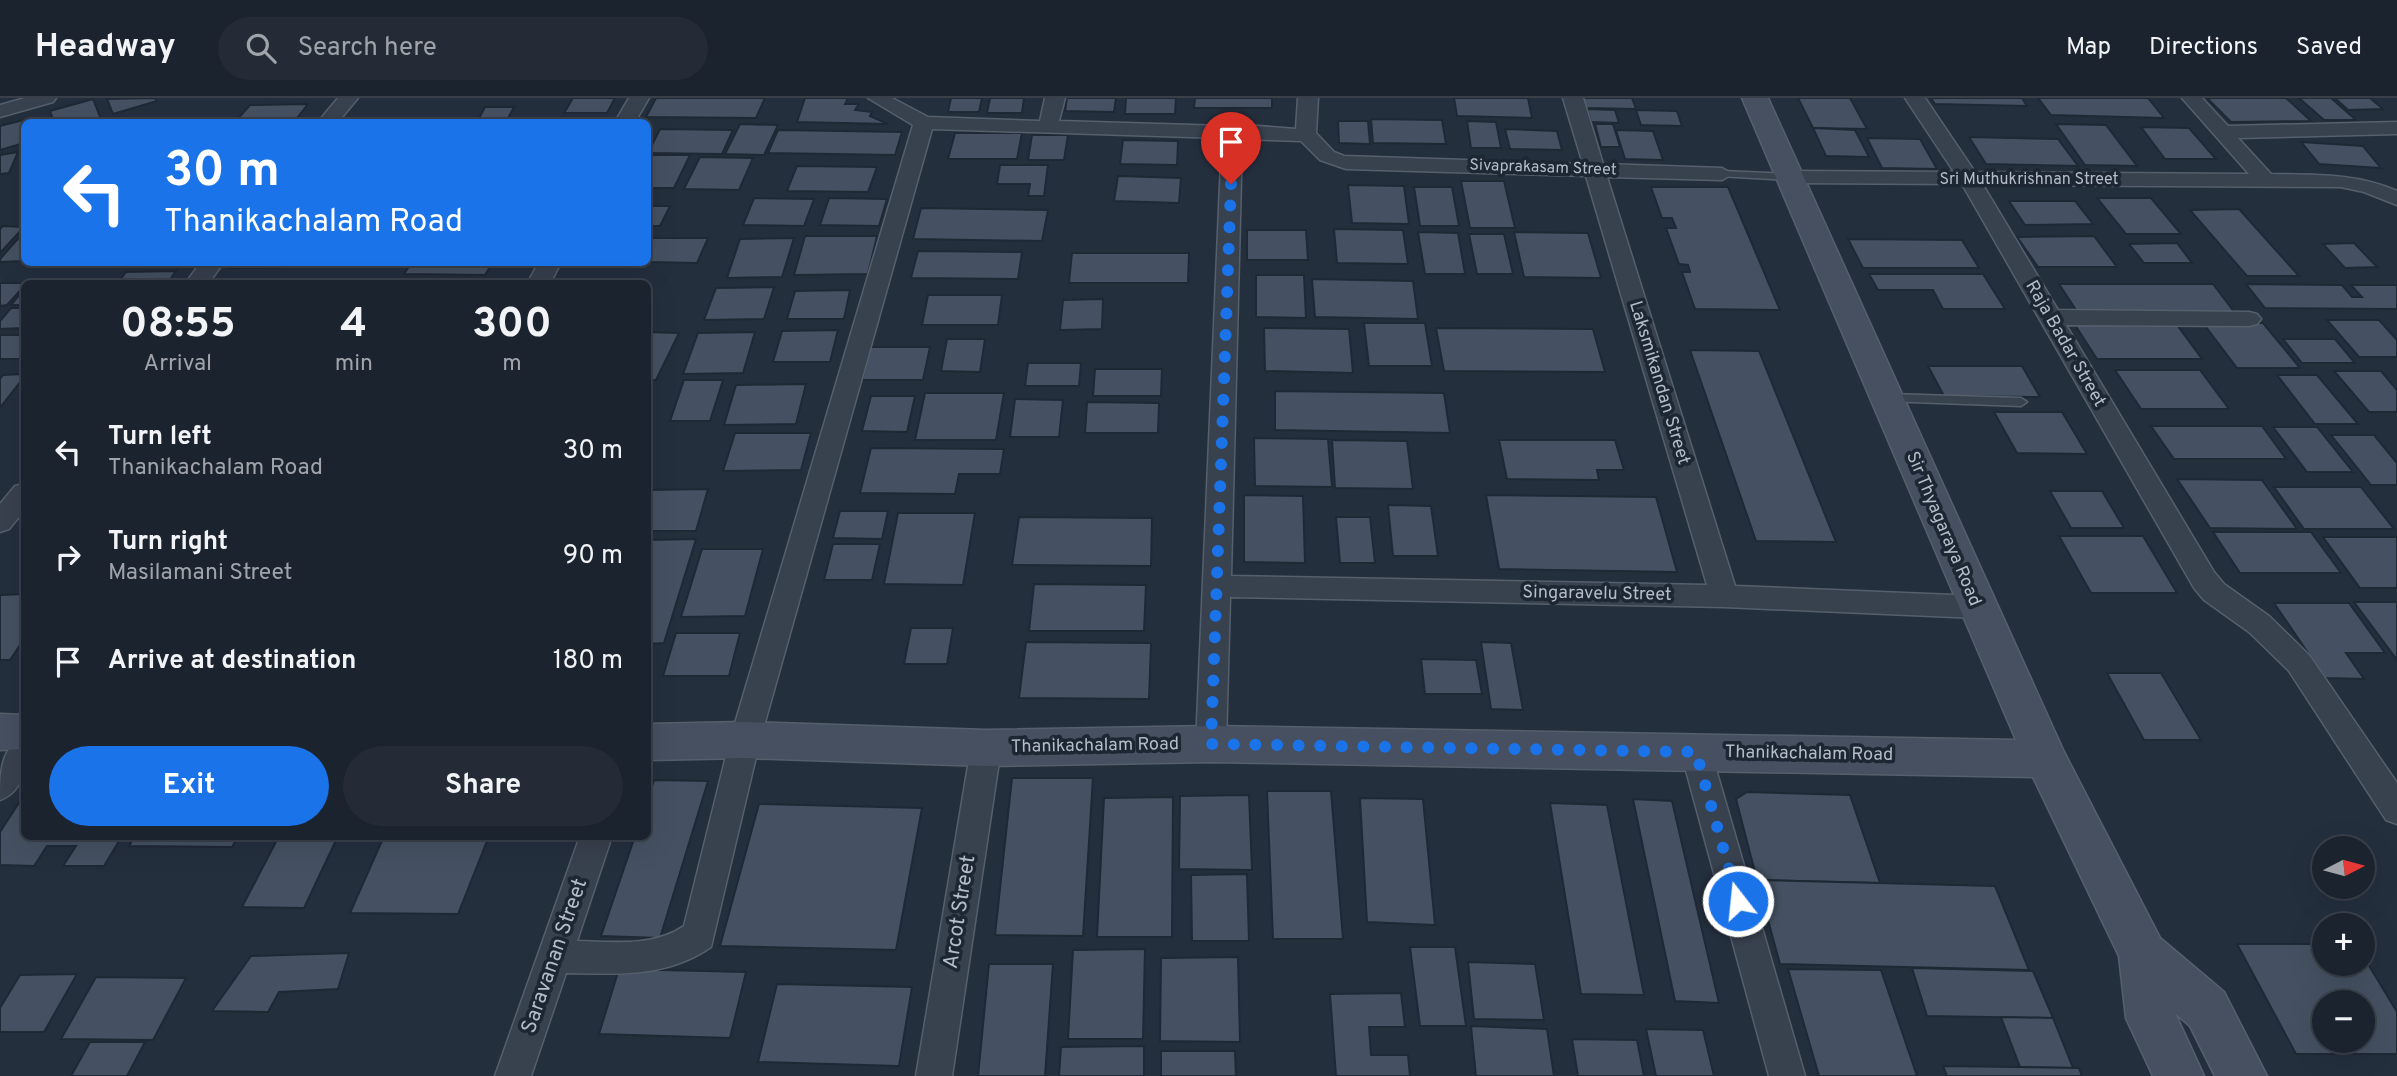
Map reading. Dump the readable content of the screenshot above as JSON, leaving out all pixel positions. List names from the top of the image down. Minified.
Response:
{"streets":{"main road":["Sir Thyagaraya Road","Thanikachalam Road"],"street":["Sivaprakasam Street","Sri Muthukrishnan Street","Raja Badar Street","Laksmikandan Street","Singaravelu Street","Arcot Street","Saravanan Street"]},"crossings":[["Sivaprakasam Street","Sri Muthukrishnan Street"],["Sivaprakasam Street","Laksmikandan Street"],["Sivaprakasam Street","Sir Thyagaraya Road"],["Sri Muthukrishnan Street","Raja Badar Street"],["Sri Muthukrishnan Street","Sir Thyagaraya Road"],["Laksmikandan Street","Singaravelu Street"],["Sir Thyagaraya Road","Singaravelu Street"],["Sir Thyagaraya Road","Thanikachalam Road"],["Thanikachalam Road","Arcot Street"]],"north":"right","page":{"header":"Headway","search":"Search here","nav":["Map","Directions","Saved"],"turn":["30 m","Thanikachalam Road"],"eta":["08:55","Arrival","4","min","300","m"],"list":[{"name":"Turn left","note":"Thanikachalam Road","value":"30 m"},{"name":"Turn right","note":"Masilamani Street","value":"90 m"},{"name":"Arrive at destination","value":"180 m"}],"buttons":["Exit","Share"],"map_buttons":["+","−"]}}
